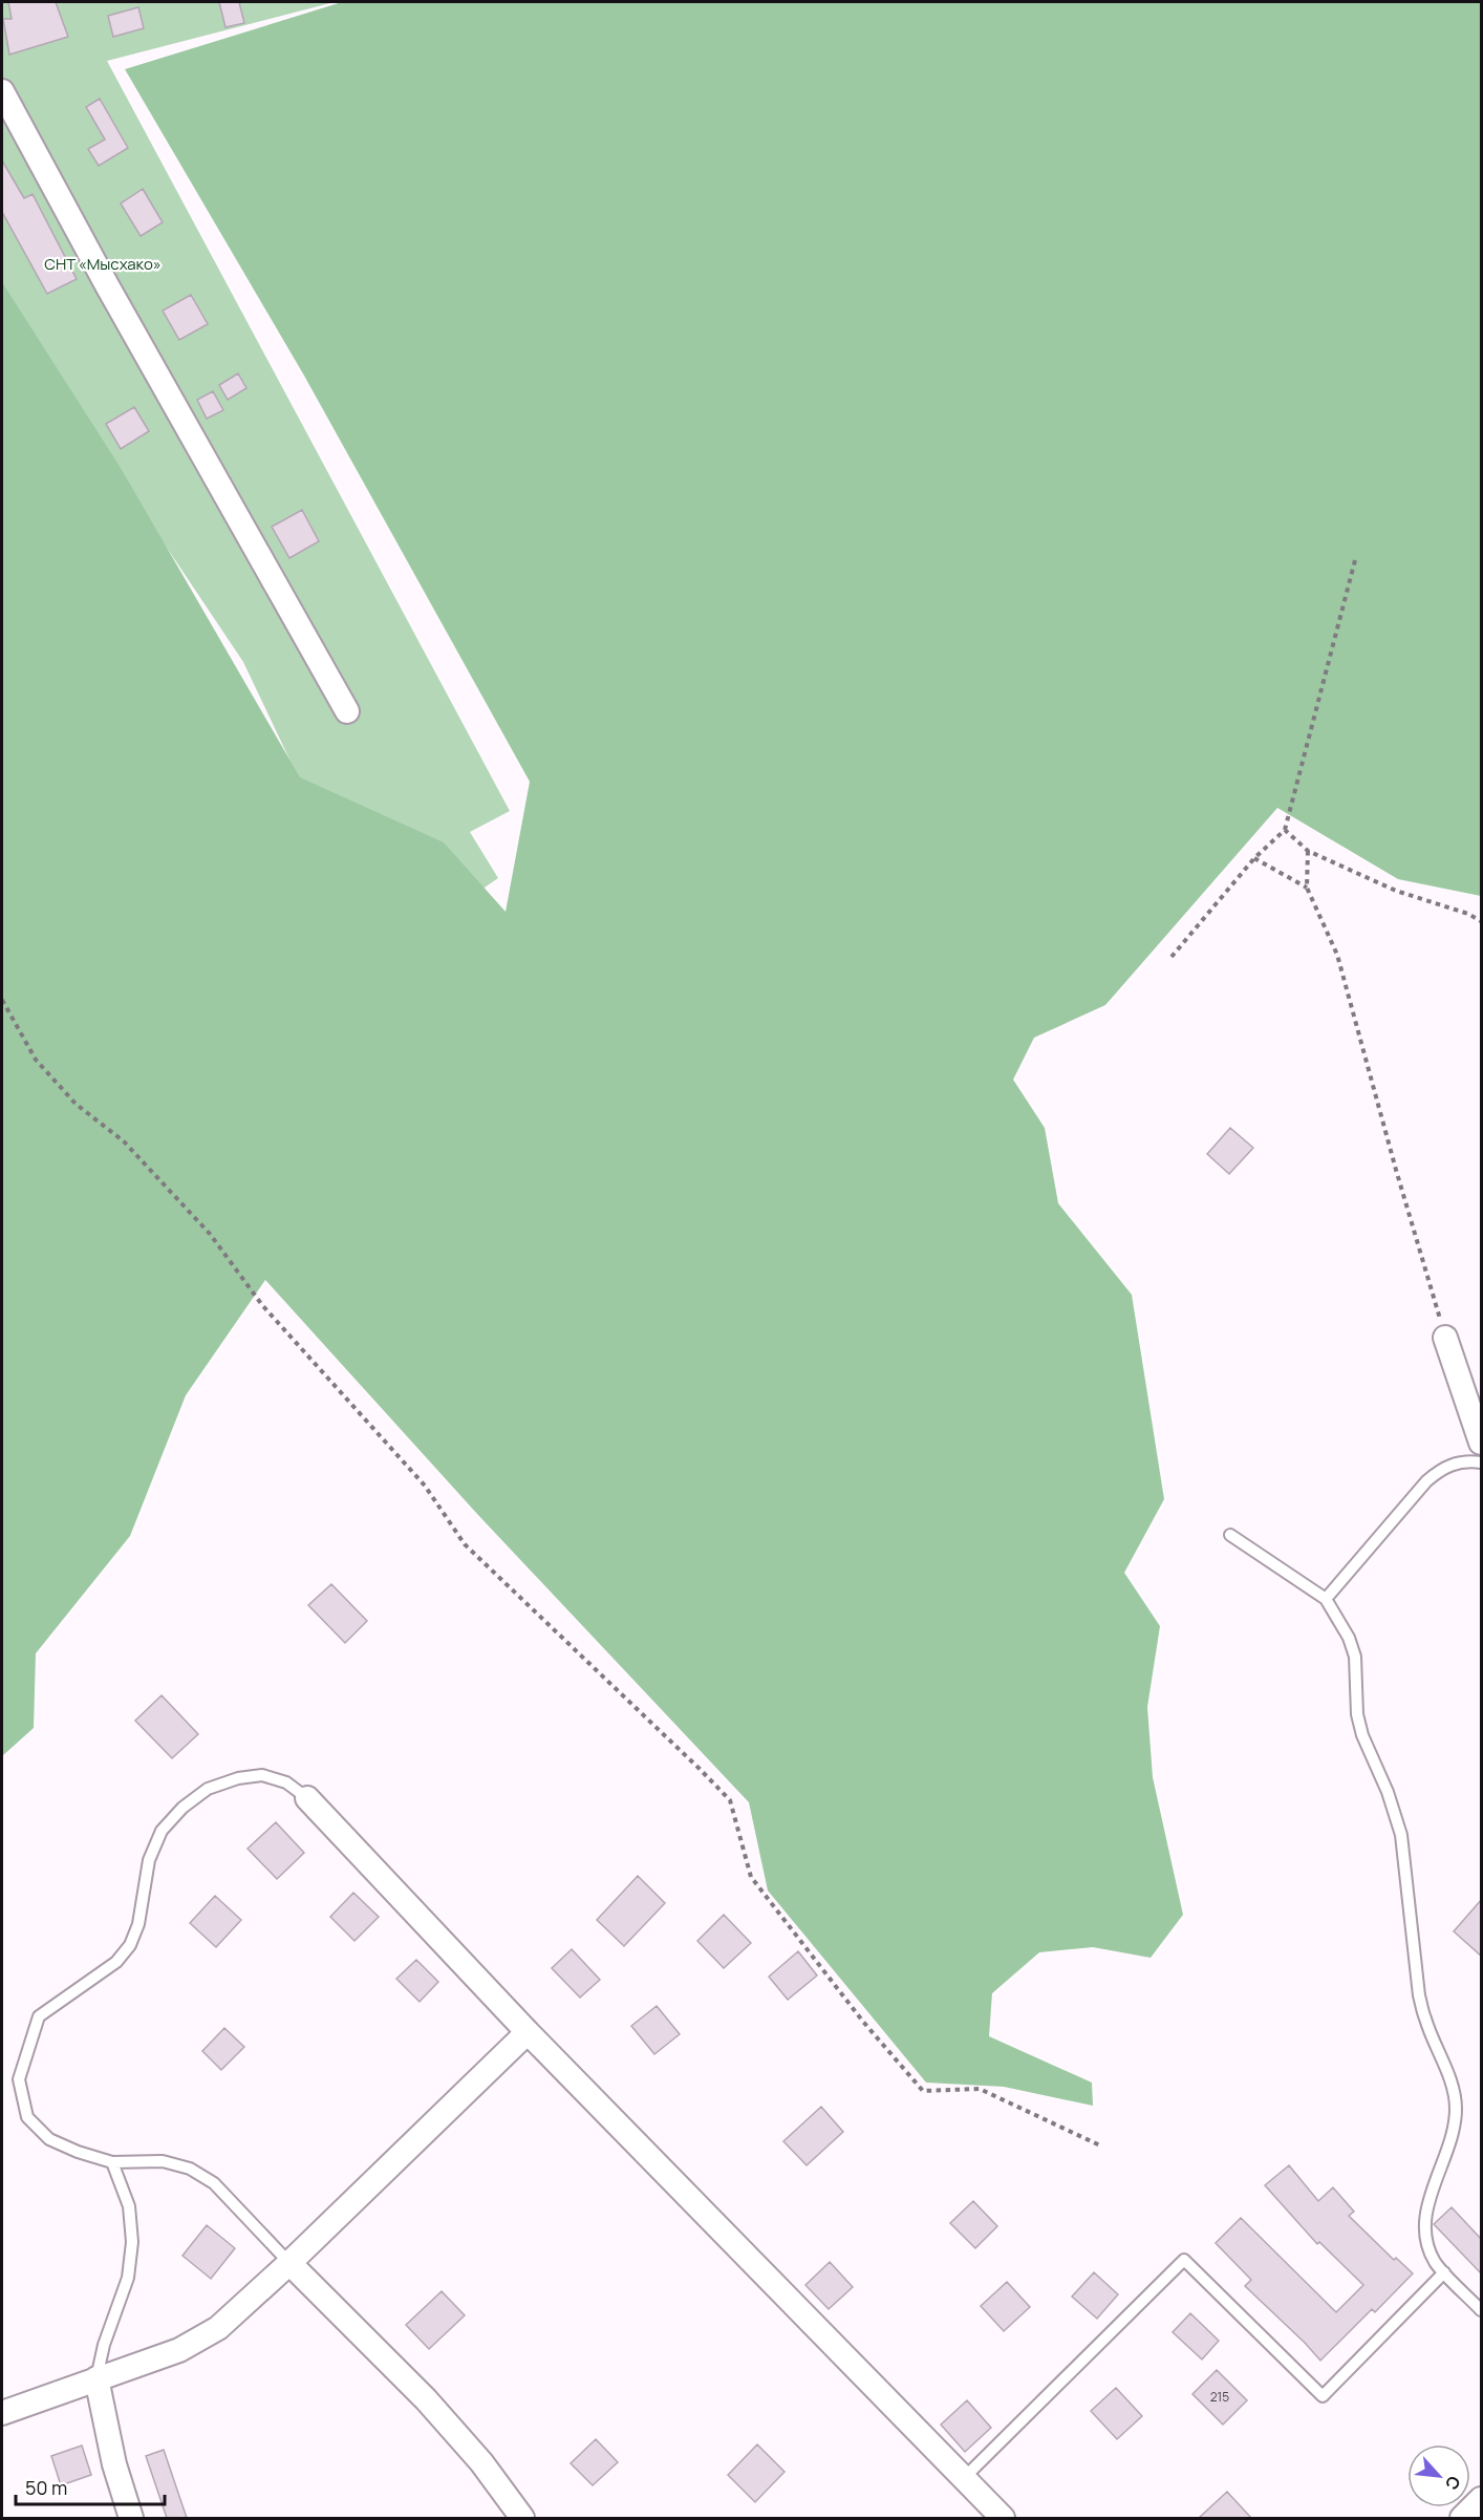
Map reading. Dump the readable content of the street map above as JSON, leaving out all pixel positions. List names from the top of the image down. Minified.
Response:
{"parks":["СНТ «Мысхако»"],"house_numbers":["215"],"scale_bar":"50 m","north":"bottom right"}
